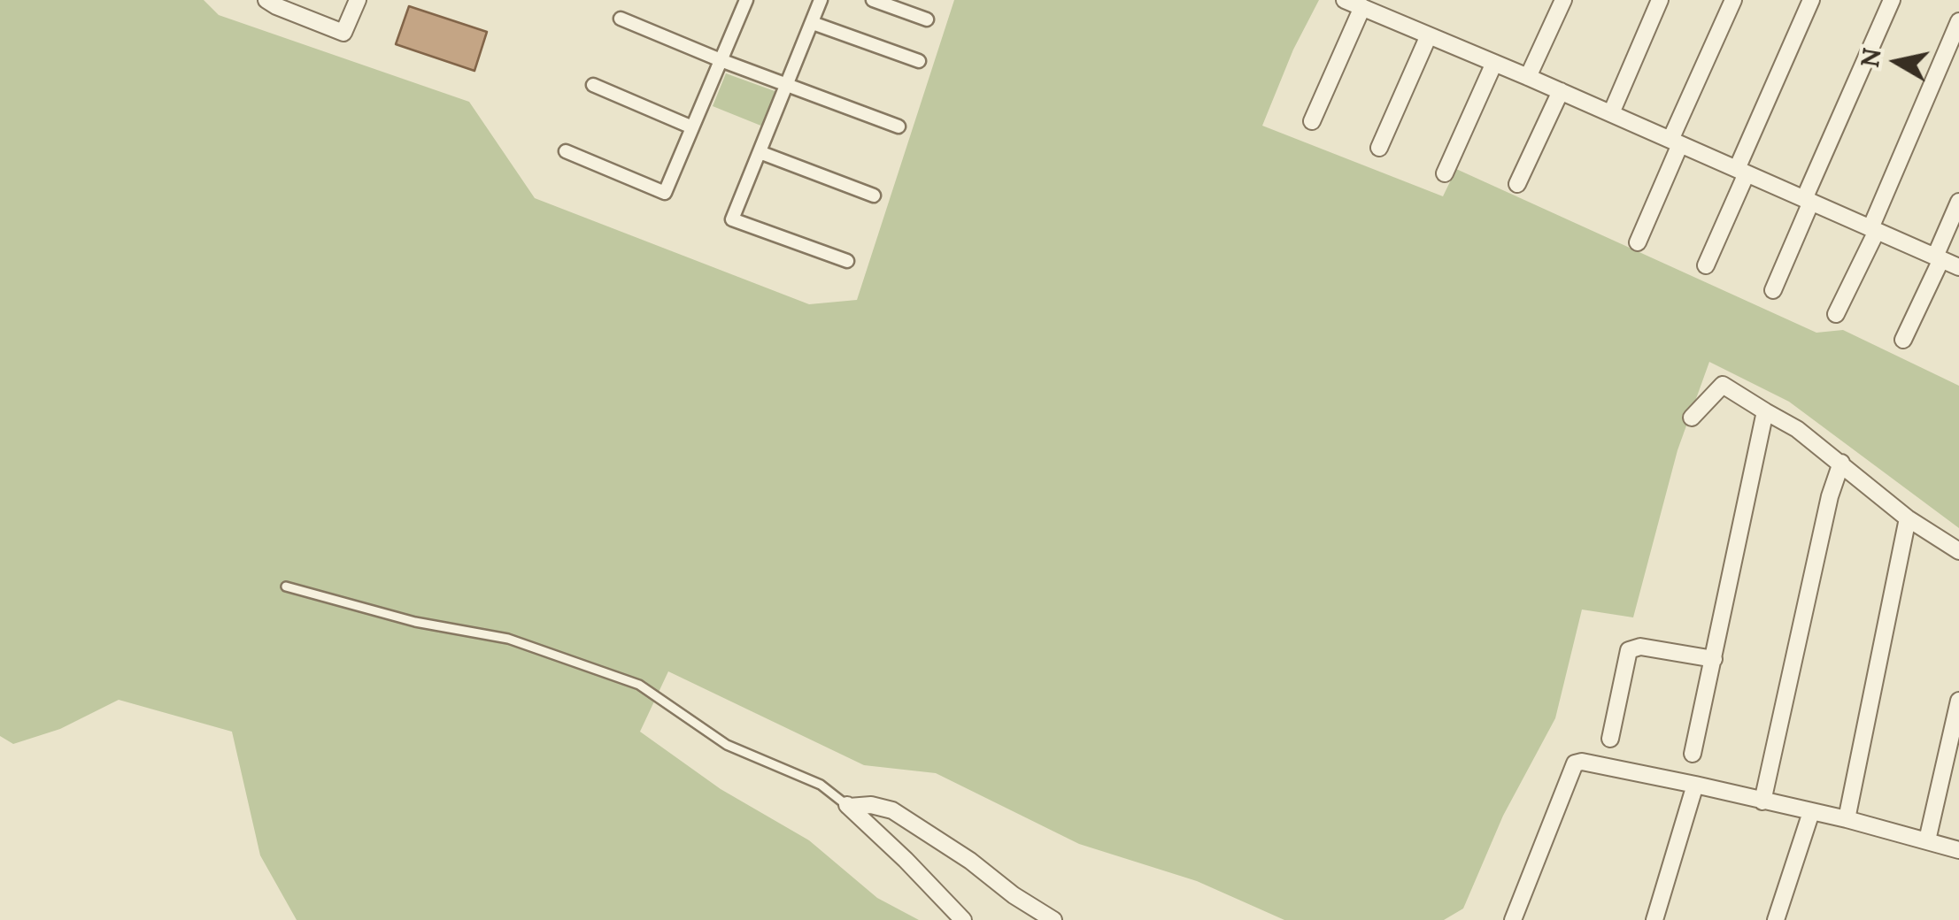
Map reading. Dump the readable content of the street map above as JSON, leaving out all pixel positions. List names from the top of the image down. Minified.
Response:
{"north":"left"}
